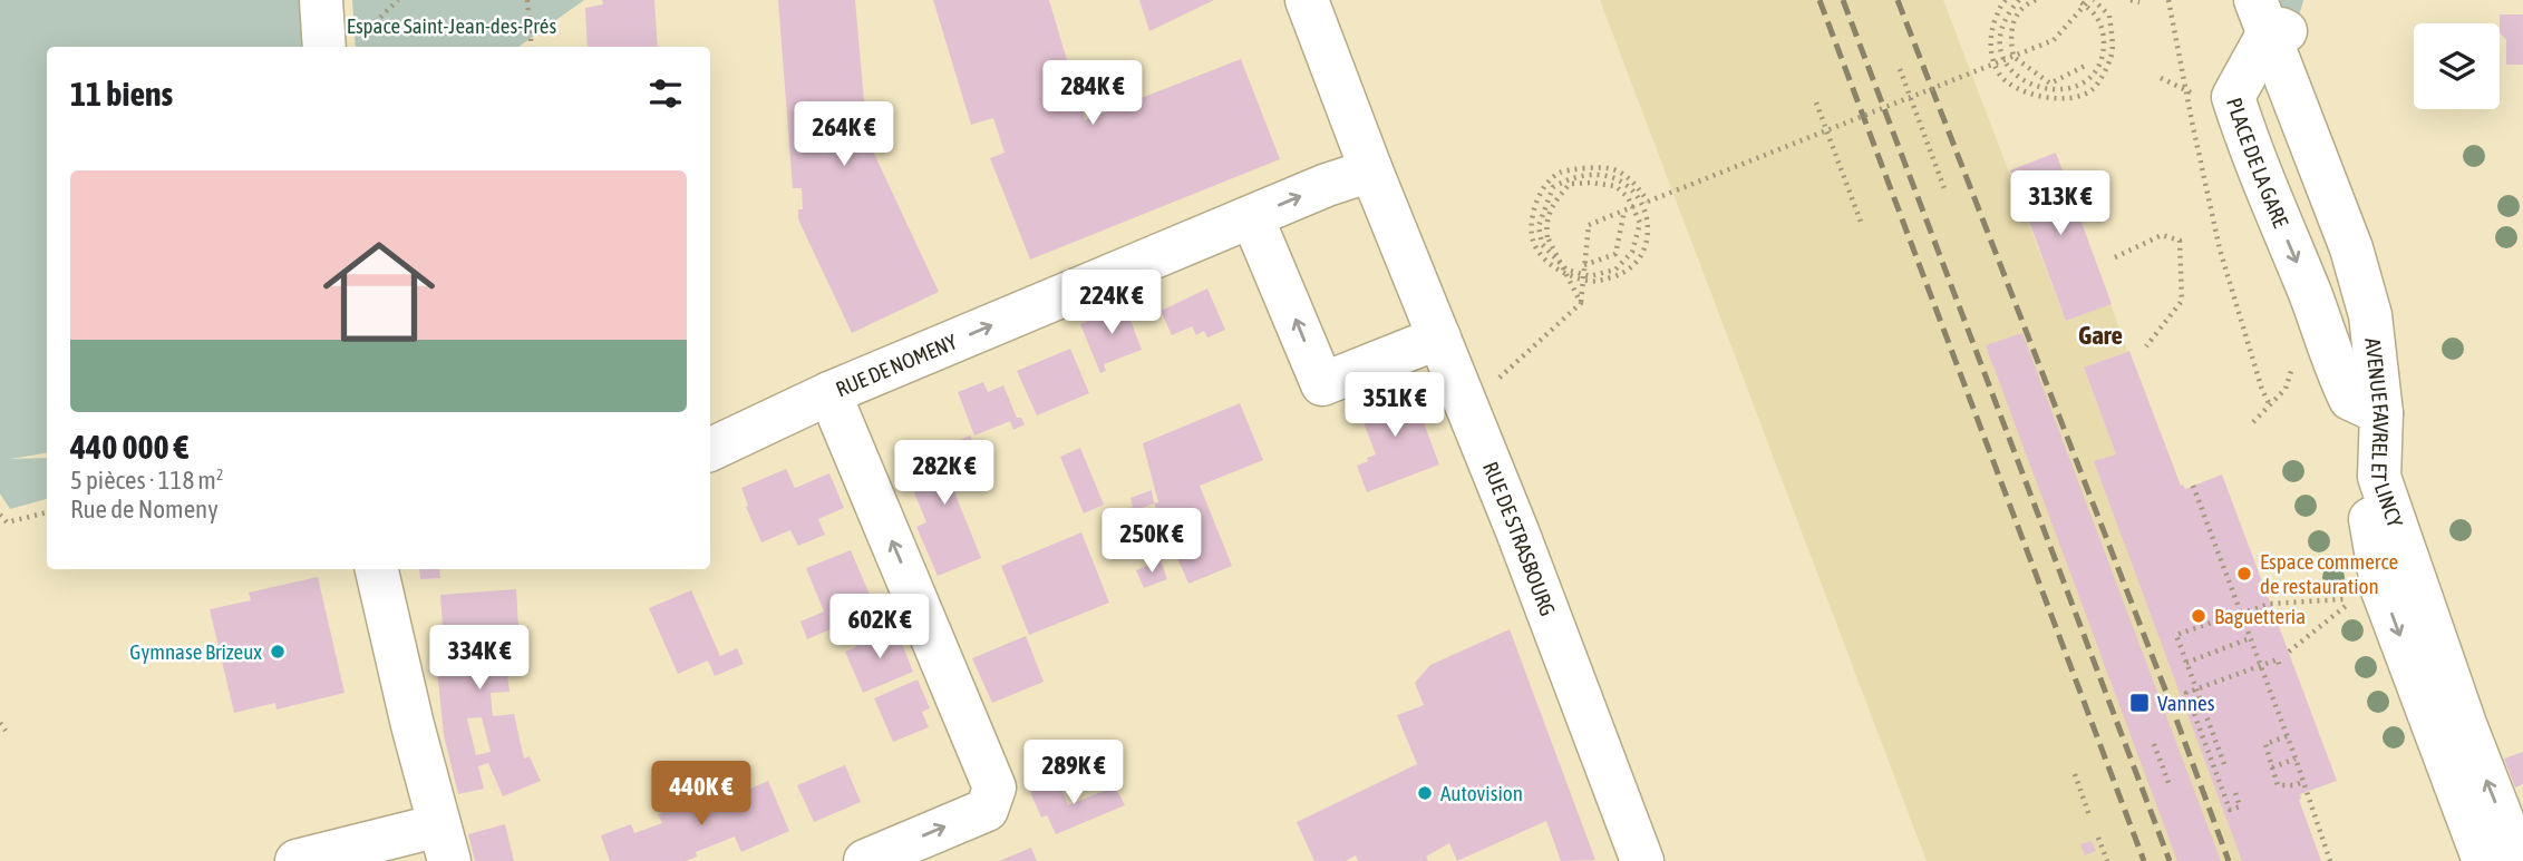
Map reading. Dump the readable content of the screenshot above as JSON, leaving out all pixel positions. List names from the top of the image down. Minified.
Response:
{"streets":{"street":["RUE DE NOMENY","AVENUE FAVREL ET LINCY","RUE DE STRASBOURG"]},"crossings":[["RUE DE NOMENY","RUE DE STRASBOURG"]],"districts":["Gare"],"parks":["Espace Saint-Jean-des-Prés"],"places":{"other":["Espace commerce de restauration","Baguetteria","Gymnase Brizeux","Autovision"],"transit":["Vannes"]},"page":{"heading":"11 biens","price":["284K €","264K €","313K €","224K €","351K €","282K €","250K €","602K €","334K €","289K €","440K €"],"list":[{"name":"440 000 €","note":"5 pièces · 118 m² · Rue de Nomeny"}]}}
